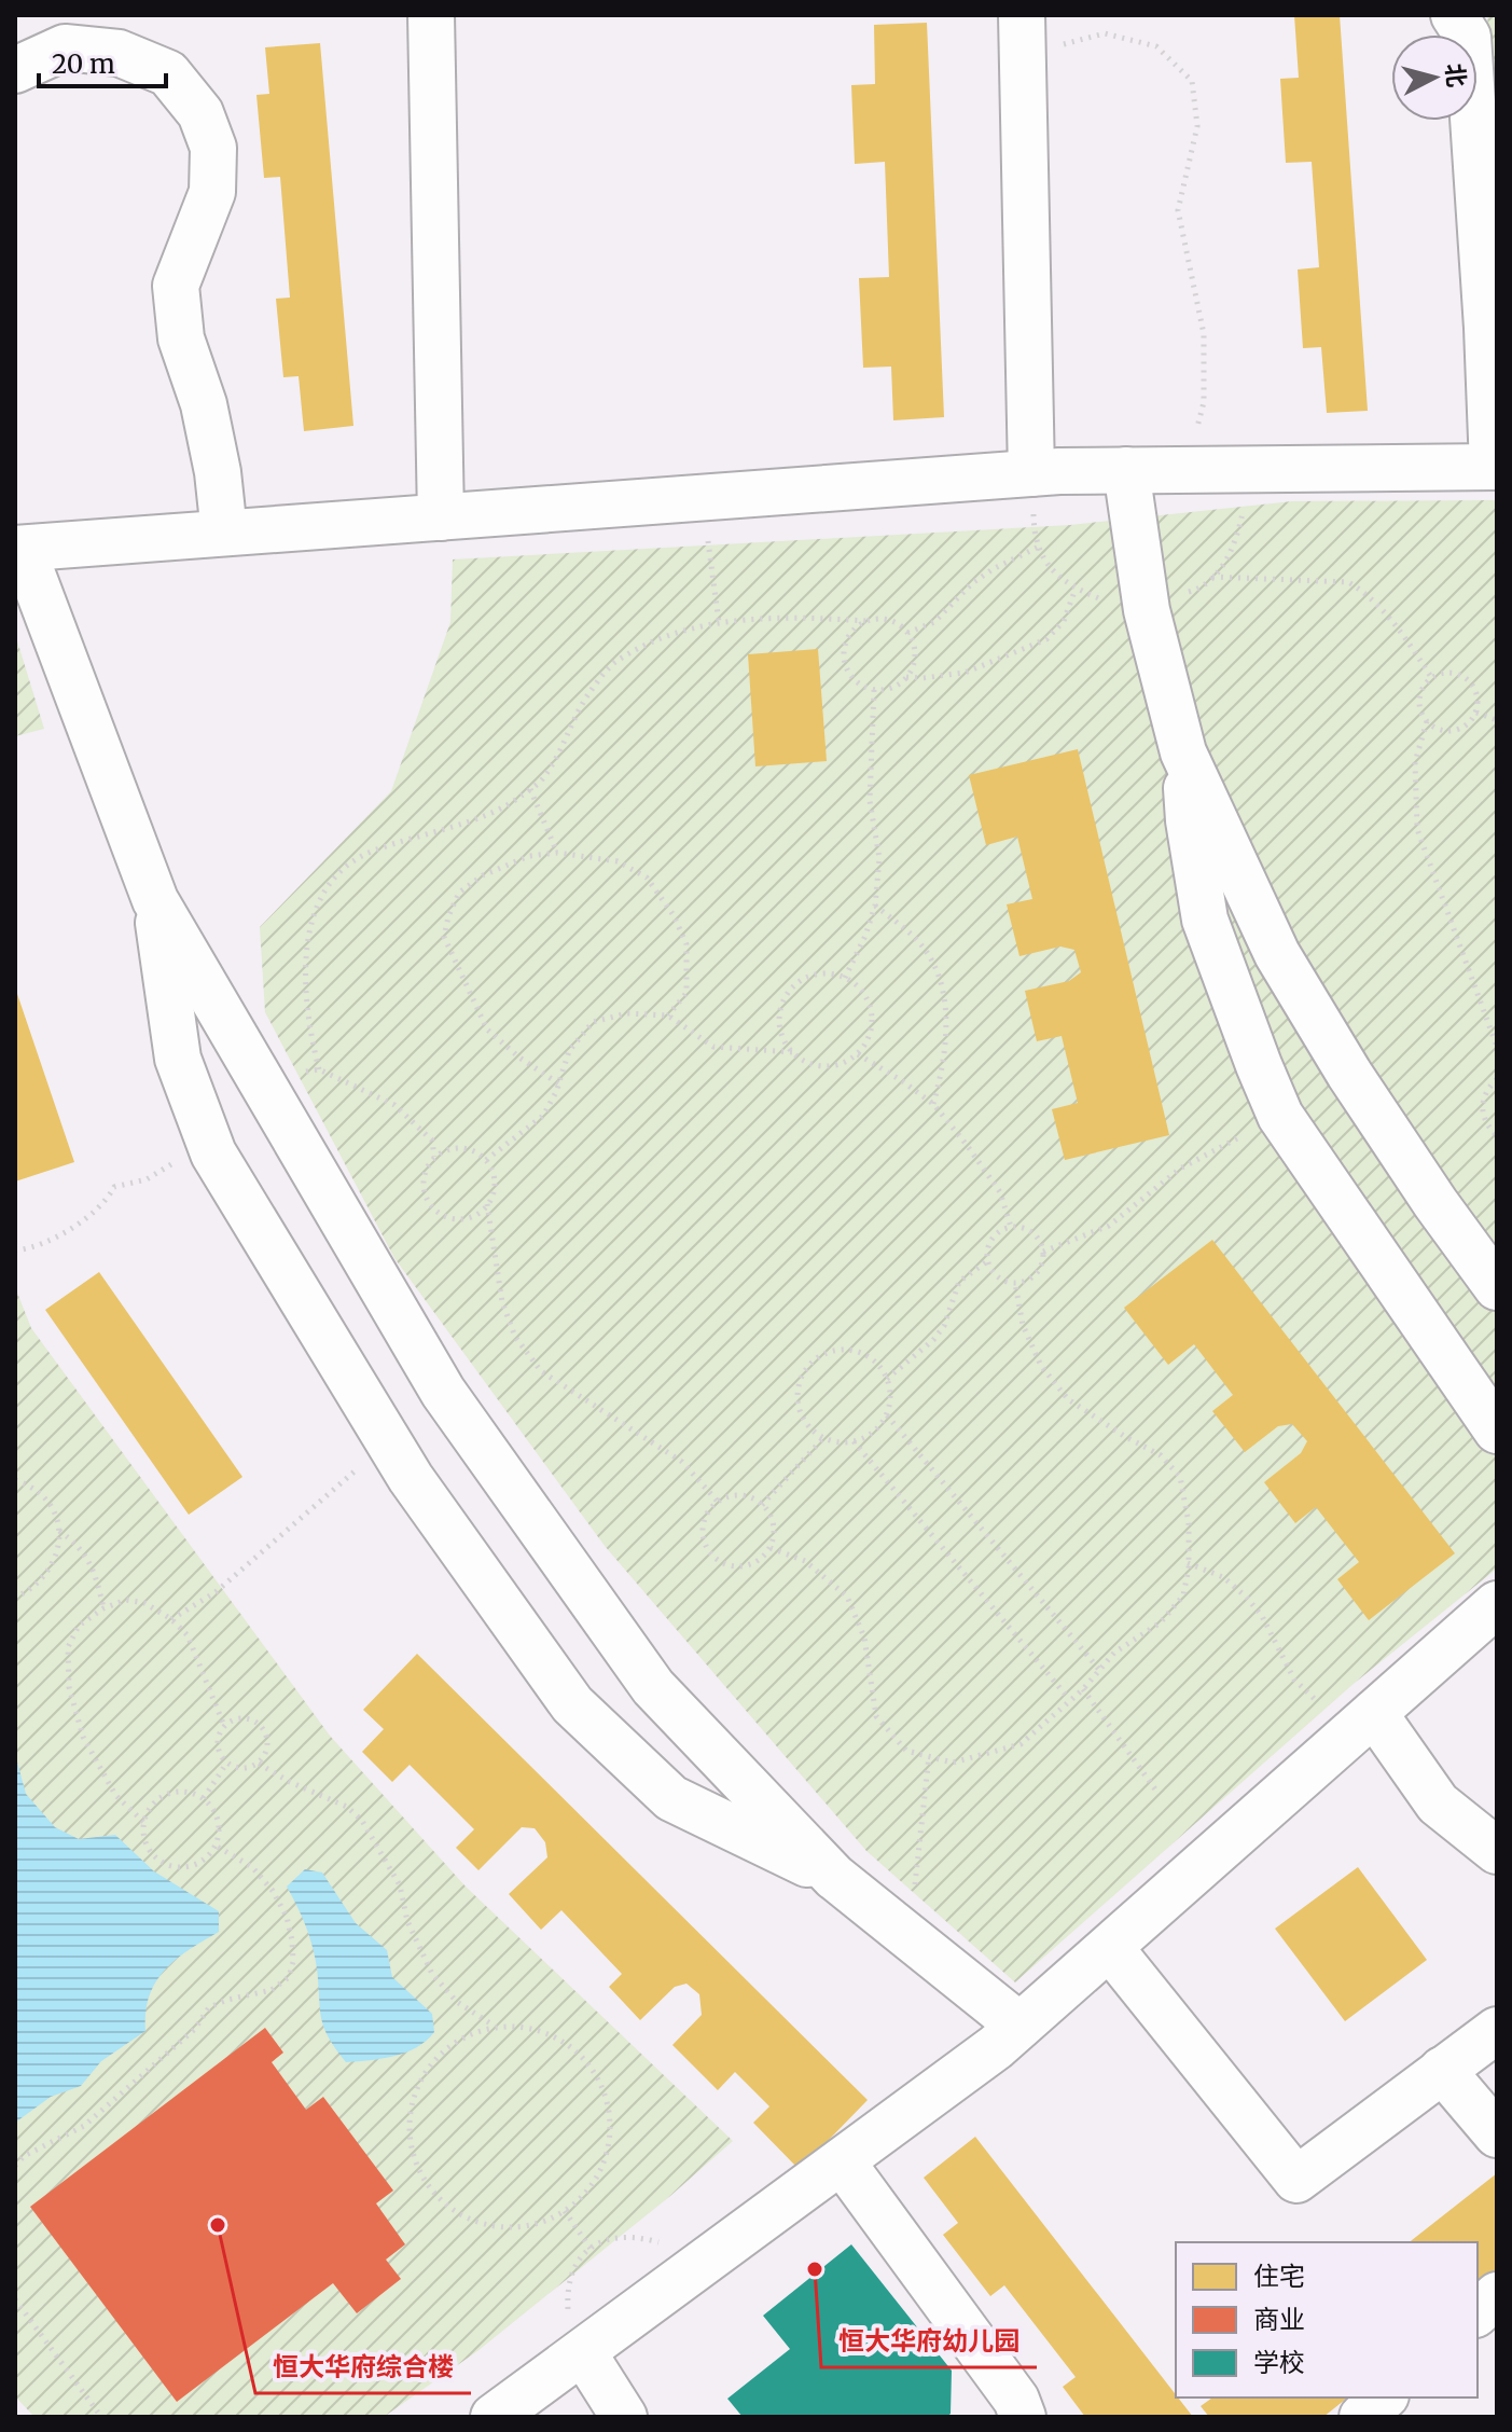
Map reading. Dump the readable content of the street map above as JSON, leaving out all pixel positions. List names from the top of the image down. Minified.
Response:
{"places":["恒大华府综合楼","恒大华府幼儿园"],"legend":["住宅","商业","学校"],"scale_bar":"20 m","north":"right"}
